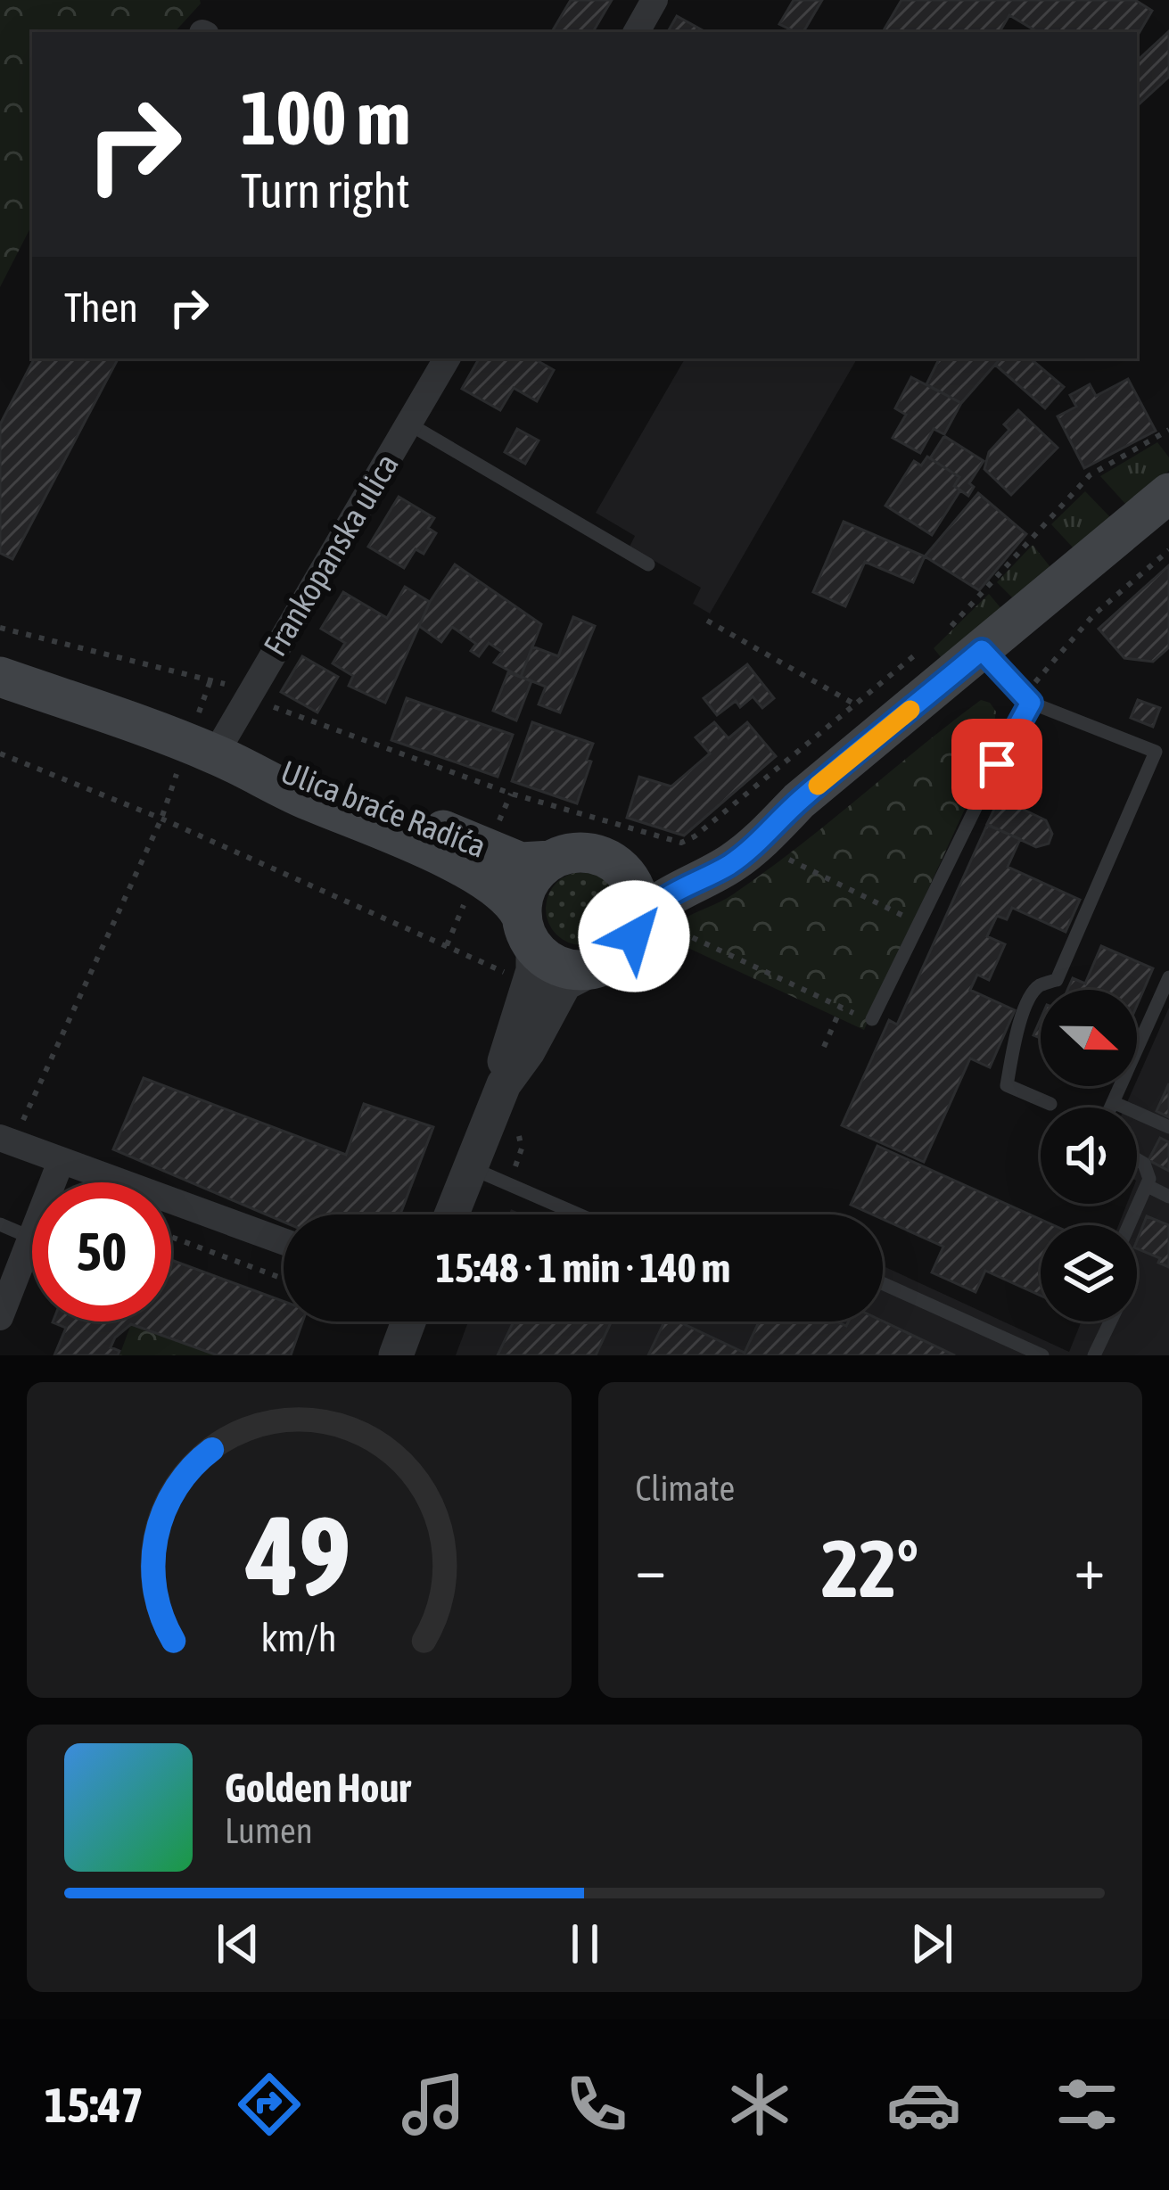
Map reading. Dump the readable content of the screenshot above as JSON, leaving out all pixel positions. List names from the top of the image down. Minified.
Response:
{"streets":{"main road":["Ulica braće Radića"],"street":["Frankopanska ulica"]},"crossings":[["Frankopanska ulica","Ulica braće Radića"]],"north":"right","page":{"turn":["100 m","Turn right"],"then":"Then","limit":"50","trip":"15:48 · 1 min · 140 m","tile":"Climate","heat":["−","22°","+"],"song":["Golden Hour","Lumen"],"tabs":"15:47","gauge":["49","km/h"]}}
